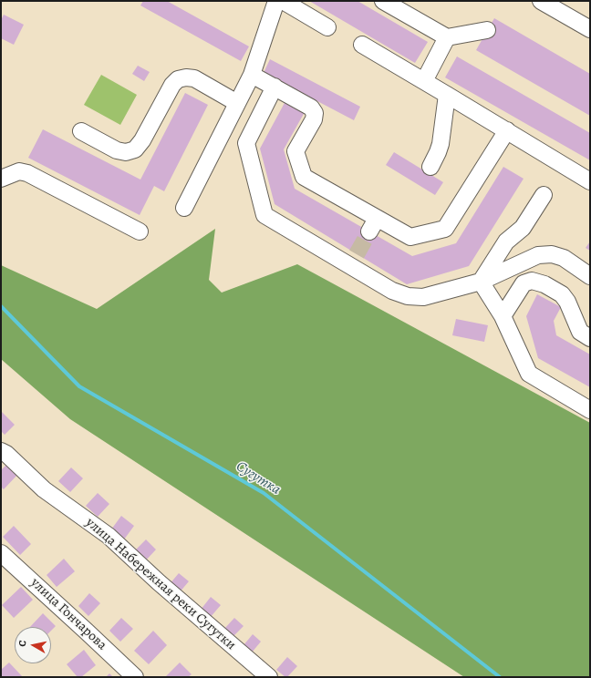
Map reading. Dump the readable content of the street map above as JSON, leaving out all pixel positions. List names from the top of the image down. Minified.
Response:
{"streets":{"street":["улица Набережная реки Сугутки","улица Гончарова"]},"water":["Сугутка"],"north":"left"}
